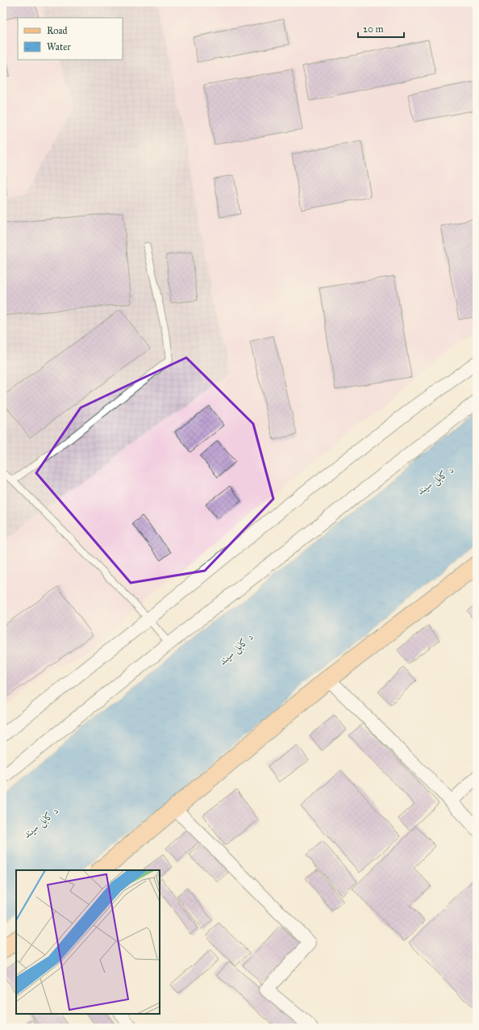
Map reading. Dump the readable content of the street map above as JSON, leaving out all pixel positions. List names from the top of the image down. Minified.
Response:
{"water":["د کابل سيند"],"legend":["Road","Water"],"scale_bar":"20 m"}
